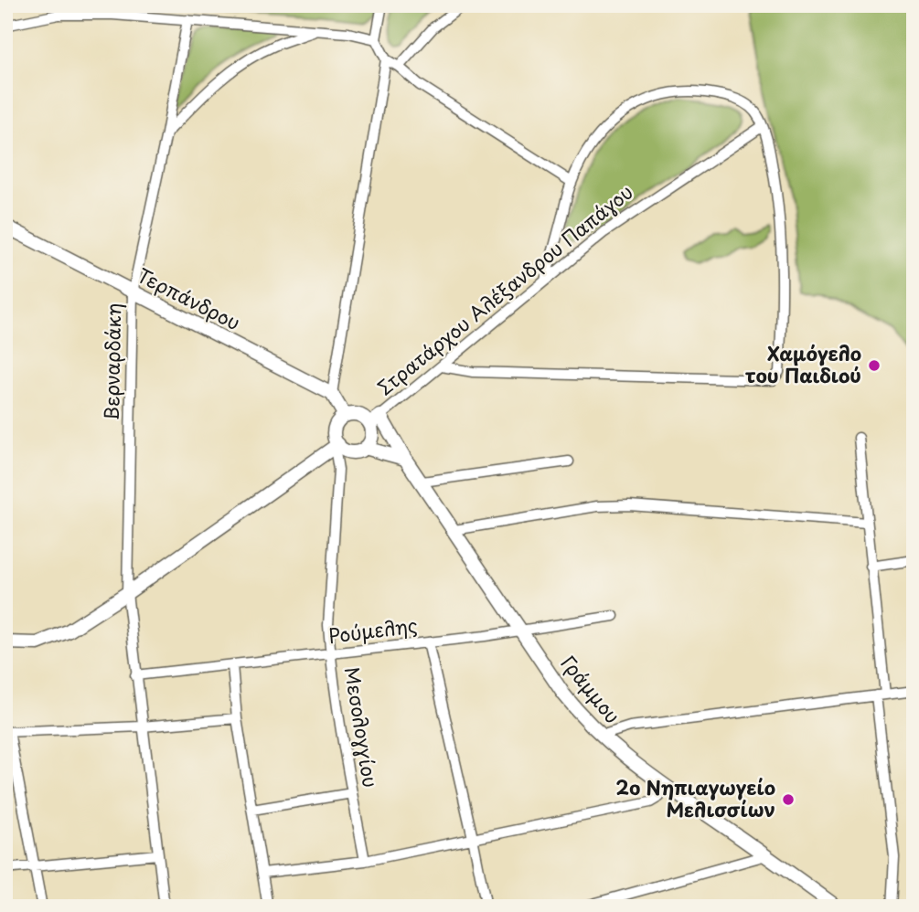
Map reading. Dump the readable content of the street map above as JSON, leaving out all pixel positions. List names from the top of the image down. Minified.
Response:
{"streets":{"street":["Στρατάρχου Αλέξανδρου Παπάγου","Τερπάνδρου","Βερναρδάκη","Ρούμελης","Γράμμου","Μεσολογγίου"]},"crossings":[["Στρατάρχου Αλέξανδρου Παπάγου","Γράμμου"],["Στρατάρχου Αλέξανδρου Παπάγου","Μεσολογγίου"],["Τερπάνδρου","Βερναρδάκη"],["Βερναρδάκη","Ρούμελης"],["Ρούμελης","Γράμμου"],["Ρούμελης","Μεσολογγίου"],["Γράμμου","Μεσολογγίου"]],"places":["Χαμόγελο του Παιδιού","2ο Νηπιαγωγείο Μελισσίων"]}
